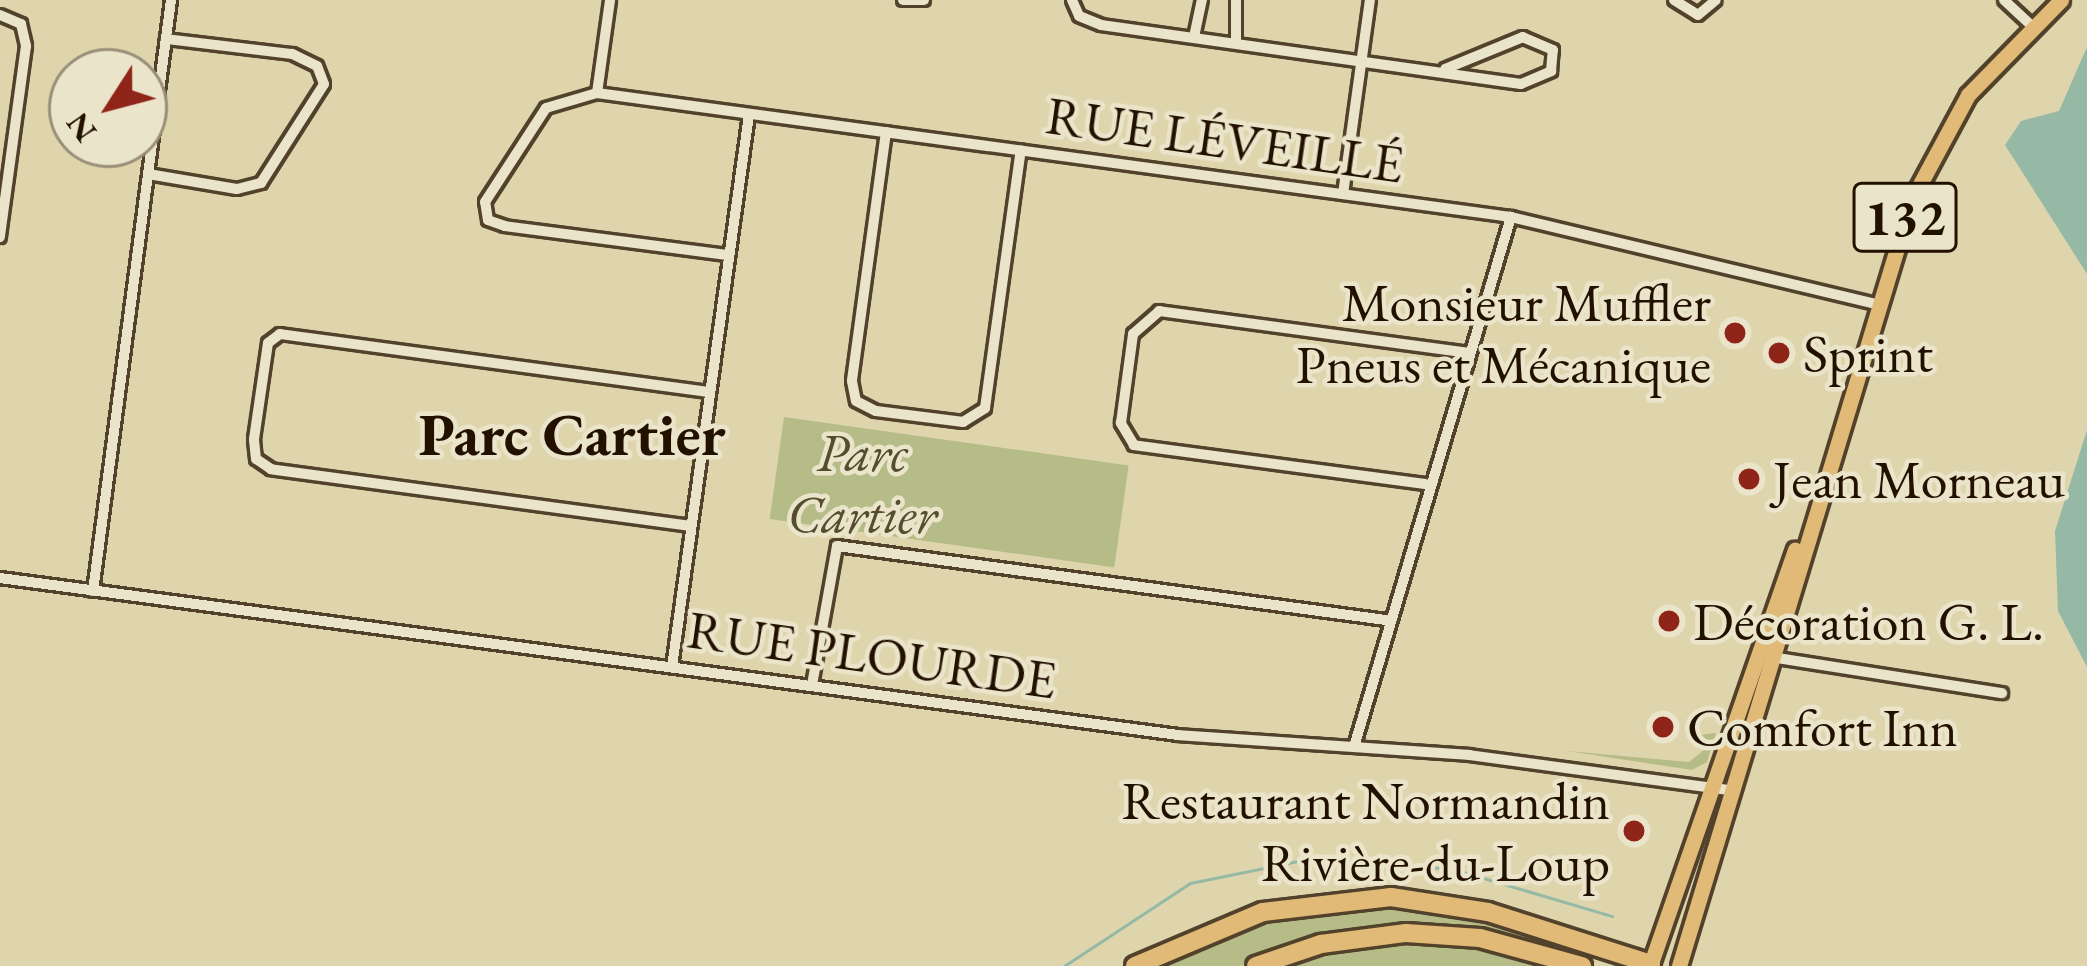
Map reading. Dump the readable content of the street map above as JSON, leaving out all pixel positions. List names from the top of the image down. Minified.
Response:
{"streets":{"main road":["132"],"street":["RUE LÉVEILLÉ","RUE PLOURDE"]},"crossings":[["RUE LÉVEILLÉ","132"],["132","RUE PLOURDE"]],"districts":["Parc Cartier"],"parks":["Parc Cartier"],"places":["Monsieur Muffler Pneus et Mécanique","Sprint","Jean Morneau","Décoration G. L.","Comfort Inn","Restaurant Normandin Rivière-du-Loup"],"north":"bottom left"}
